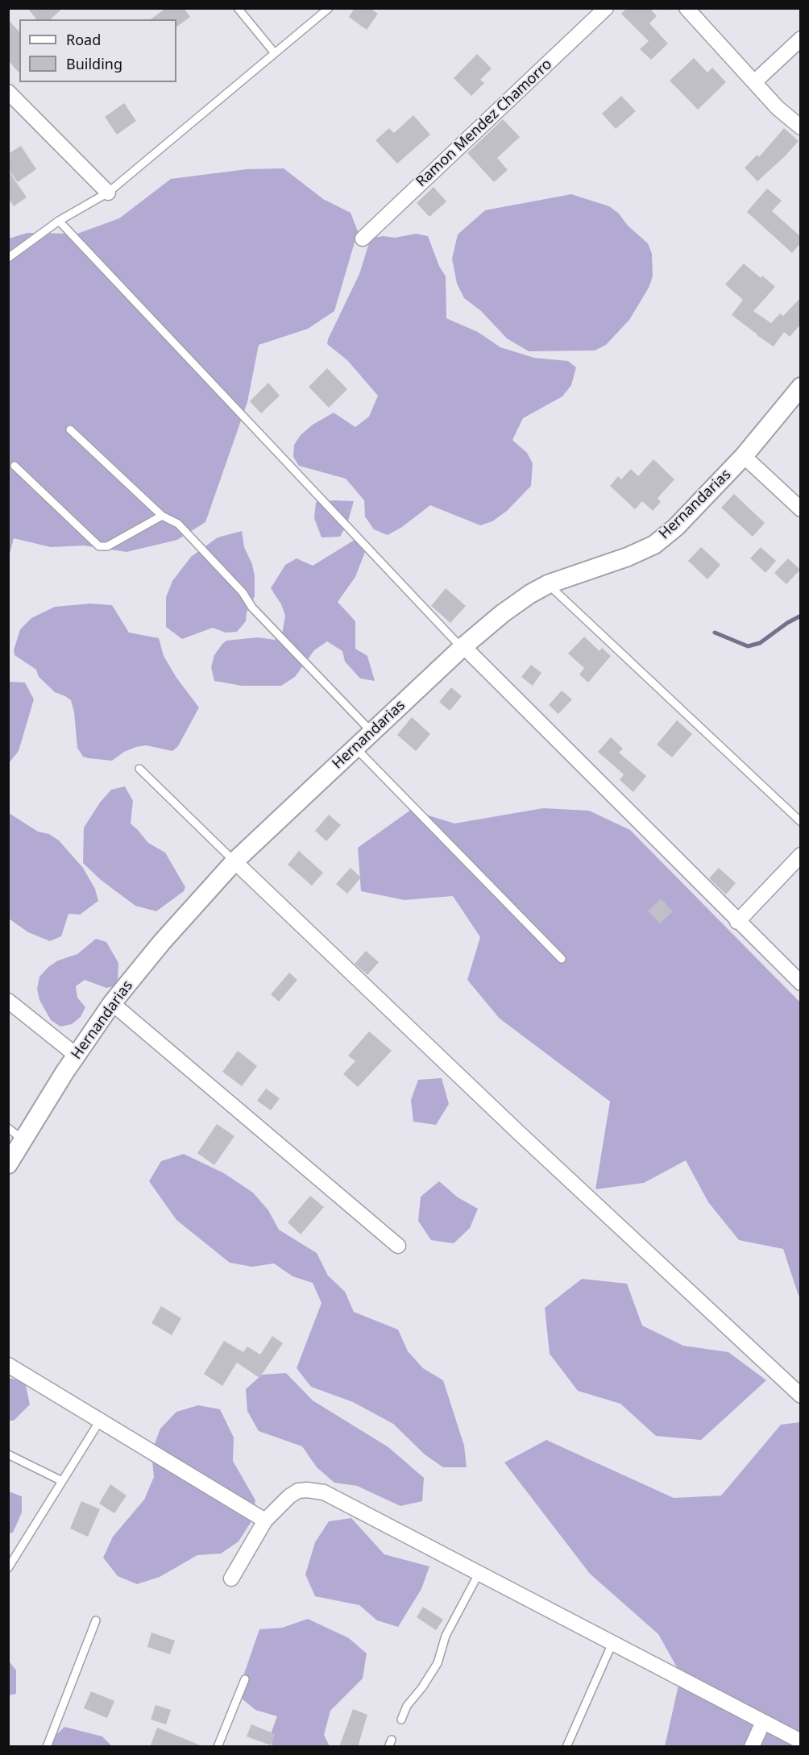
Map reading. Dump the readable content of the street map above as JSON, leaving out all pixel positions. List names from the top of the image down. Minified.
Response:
{"streets":{"street":["Ramon Mendez Chamorro","Hernandarias"]},"legend":["Road","Building"]}
